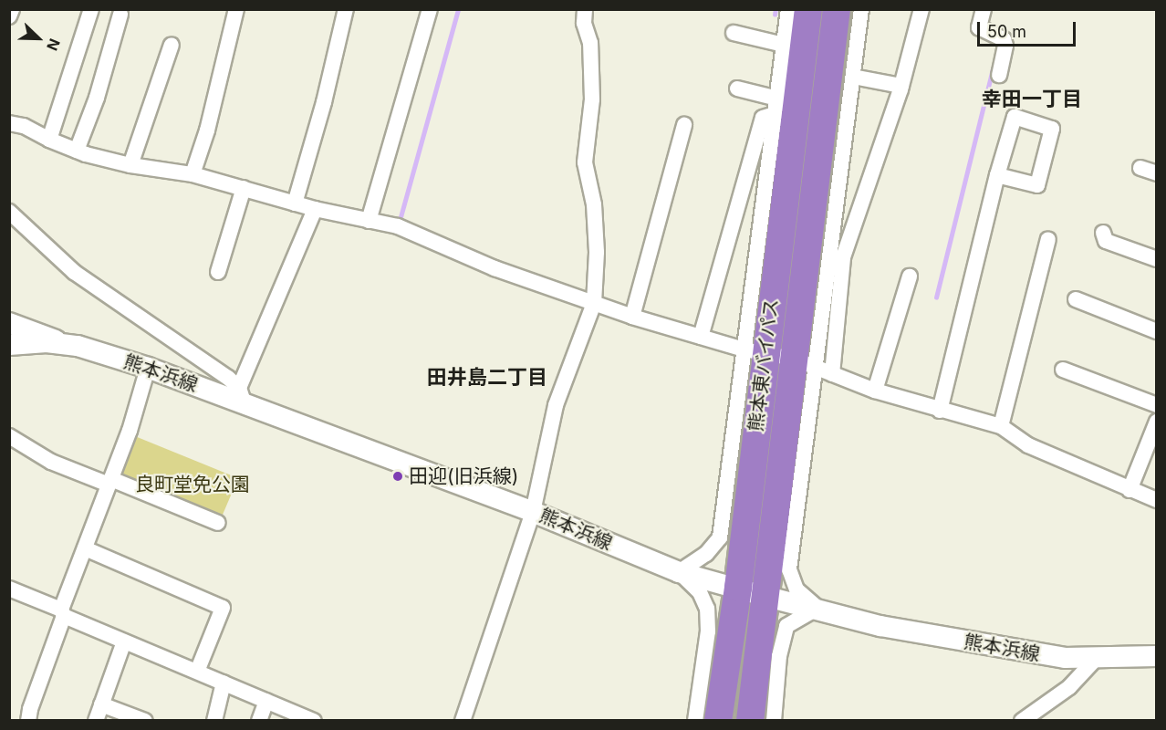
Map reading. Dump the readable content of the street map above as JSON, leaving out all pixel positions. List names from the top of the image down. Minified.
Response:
{"streets":{"highway":["熊本東バイパス"],"main road":["熊本浜線"]},"crossings":[["熊本東バイパス","熊本浜線"]],"districts":["幸田一丁目","田井島二丁目"],"parks":["良町堂免公園"],"places":["田迎(旧浜線)"],"scale_bar":"50 m","north":"bottom right"}
